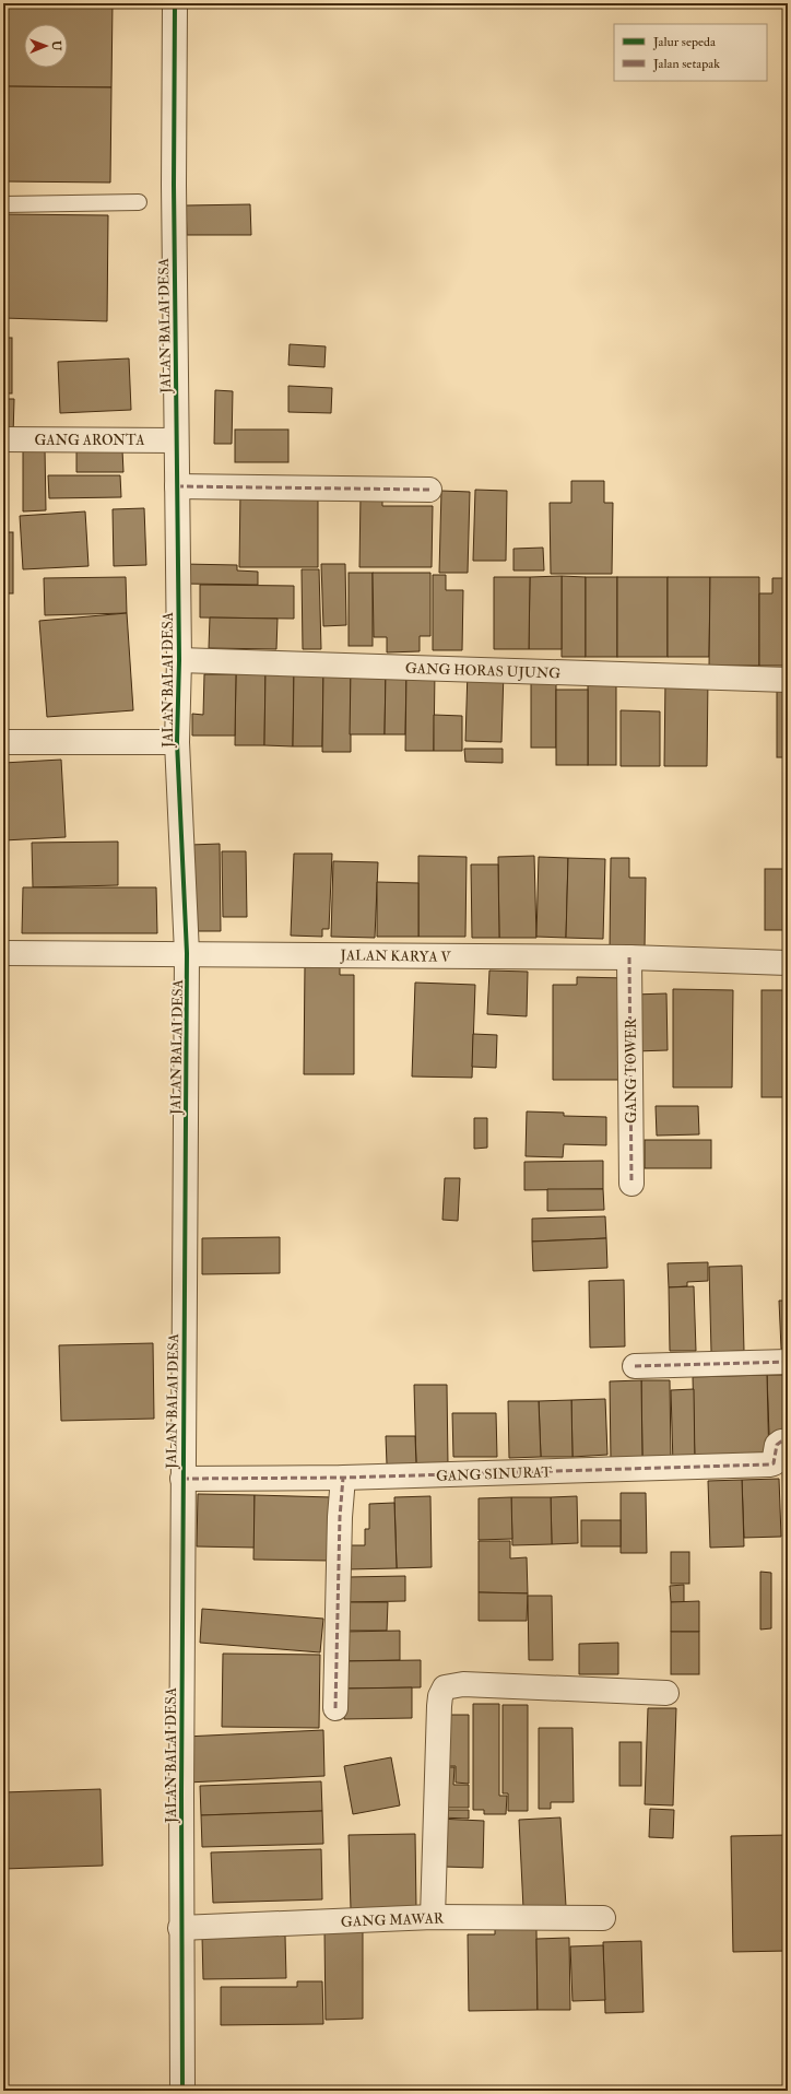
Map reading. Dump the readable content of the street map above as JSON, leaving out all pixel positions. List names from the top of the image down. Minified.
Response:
{"streets":{"street":["JALAN BALAI DESA","GANG ARONTA","GANG HORAS UJUNG","JALAN KARYA V","GANG TOWER","GANG SINURAT","GANG MAWAR"]},"crossings":[["JALAN BALAI DESA","GANG ARONTA"],["JALAN BALAI DESA","GANG HORAS UJUNG"],["JALAN BALAI DESA","JALAN KARYA V"],["JALAN BALAI DESA","GANG SINURAT"],["JALAN BALAI DESA","GANG MAWAR"],["JALAN KARYA V","GANG TOWER"]],"legend":["Jalur sepeda","Jalan setapak"],"north":"right"}
